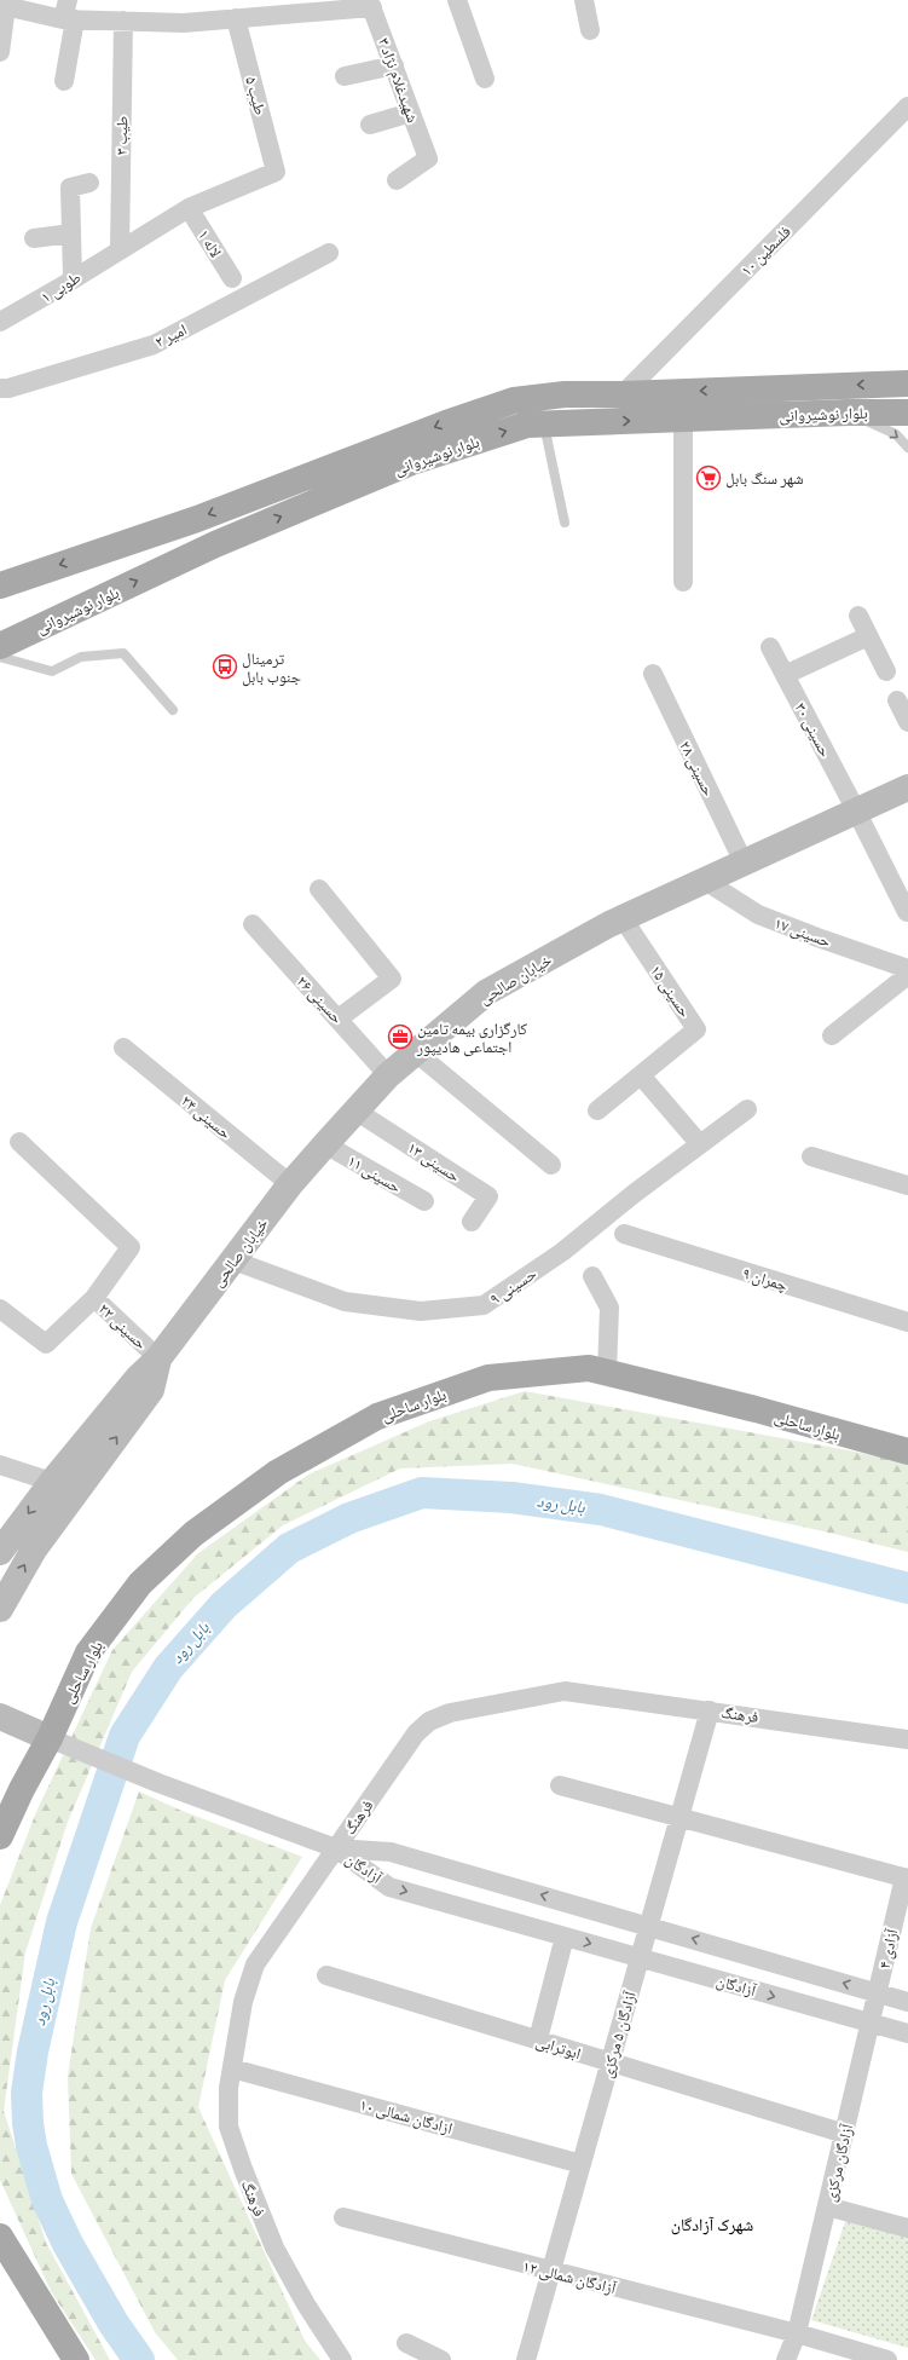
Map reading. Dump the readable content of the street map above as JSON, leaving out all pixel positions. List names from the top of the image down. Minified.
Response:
{"streets":{"main road":["بلوار نوشیروانی","خيابان صالحی","بلوار ساحلی"],"street":["شهیدغلام نژاد ۳","طیب ۵","طیب ۳","لاله ۱","فلسطین ۱۰","طوبی ۱","امیر ۲","حسینی ۳۰","حسینی ۲۸","حسینی ۱۷","حسینی ۱۵","حسینی ۲۶","حسینی ۲۴","حسینی ۱۳","حسینی ۱۱","چمران ۹","حسینی ٩","حسینی ۲۲","فرهنگ","آزادگان","آزادی ۴","آزادگان ۵ مرکزی","ابوترابی","ازادگان شمالی ۱۰","آزادگان مرکزی","آزادگان شمالی ۱۲"]},"crossings":[["طیب ۵","طوبی ۱"],["طیب ۳","طوبی ۱"],["لاله ۱","طوبی ۱"],["فلسطین ۱۰","بلوار نوشیروانی"],["حسینی ۳۰","خيابان صالحی"],["حسینی ۲۸","خيابان صالحی"],["حسینی ۱۷","خيابان صالحی"],["خيابان صالحی","حسینی ۱۵"],["خيابان صالحی","حسینی ۲۶"],["خيابان صالحی","حسینی ۲۴"],["خيابان صالحی","حسینی ۱۳"],["خيابان صالحی","حسینی ۱۱"],["خيابان صالحی","حسینی ٩"],["خيابان صالحی","حسینی ۲۲"],["فرهنگ","آزادگان"],["فرهنگ","آزادگان ۵ مرکزی"],["فرهنگ","ازادگان شمالی ۱۰"],["آزادگان","آزادی ۴"],["آزادگان","آزادگان ۵ مرکزی"],["آزادگان","آزادگان مرکزی"],["آزادی ۴","آزادگان مرکزی"],["آزادگان ۵ مرکزی","ابوترابی"],["آزادگان ۵ مرکزی","ازادگان شمالی ۱۰"],["آزادگان ۵ مرکزی","آزادگان شمالی ۱۲"],["ابوترابی","آزادگان مرکزی"],["آزادگان مرکزی","آزادگان شمالی ۱۲"]],"districts":["شهرک آزادگان"],"water":["بابل رود"],"places":{"supermarket":["شهر سنگ بابل"],"bus stop":["ترمینال جنوب بابل"],"office":["کارگزاری بیمه تامین اجتماعی هادیپور"]}}
